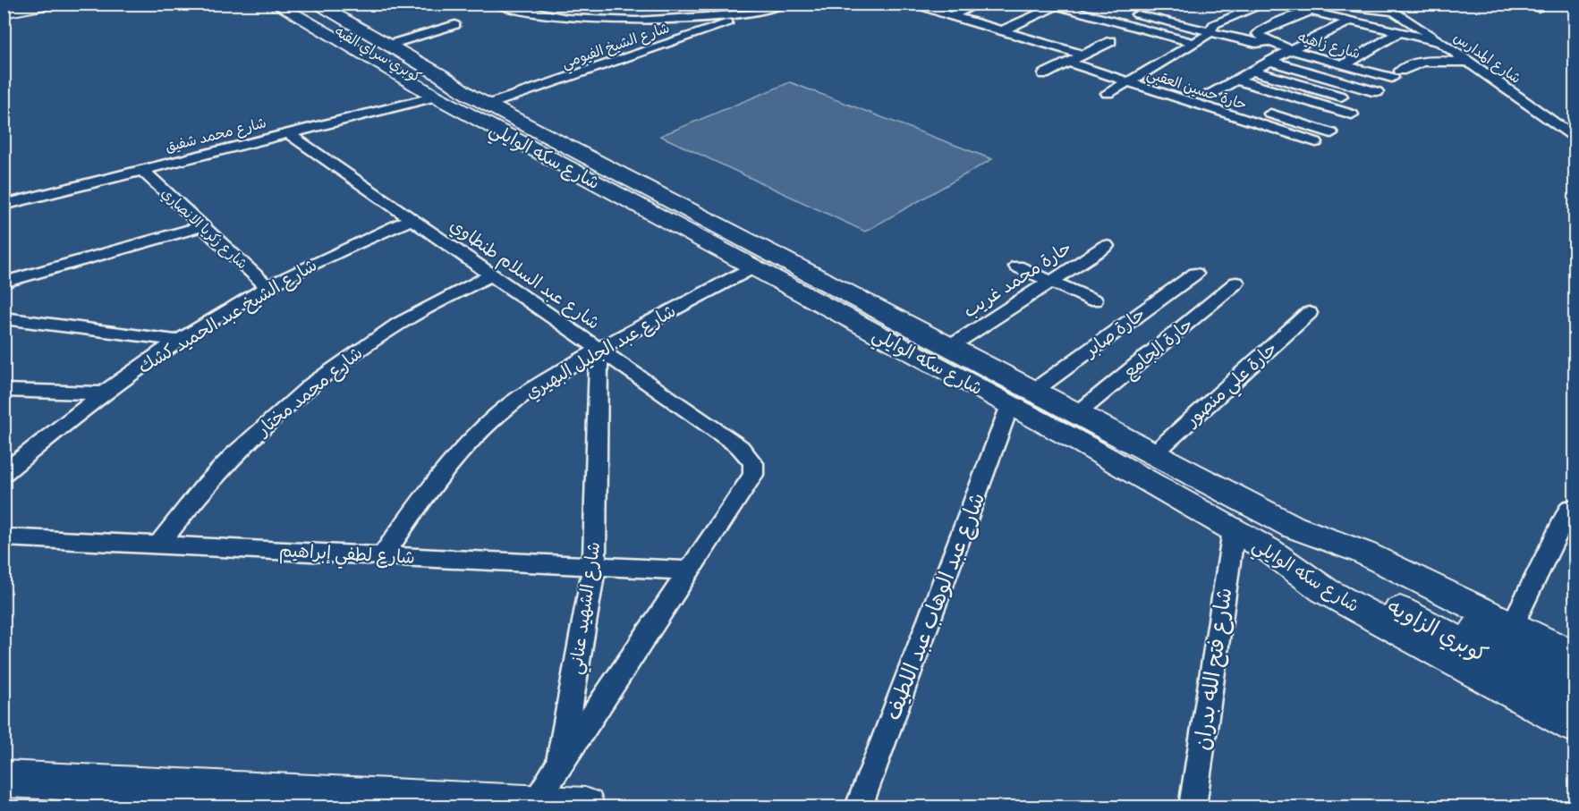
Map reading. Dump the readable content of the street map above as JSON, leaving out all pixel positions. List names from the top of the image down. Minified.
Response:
{"streets":{"main road":["كوبري سراي القبه","شارع سكه الوايلي","كوبري الزاويه"],"street":["شارع الشيخ الفيومي","شارع زاهيه","شارع المدارس","حارة حسين العقبي","شارع محمد شفيق","شارع زكريا الانصاري","شارع عبد السلام طنطاوي","حارة محمد غريب","شارع الشيخ عبد الحميد كشك","حارة صابر","حارة الجامع","شارع عبد الجليل البهيري","حارة علي منصور","شارع محمد مختار","شارع لطفي إبراهيم","شارع عبد الوهاب عبد اللطيف","شارع الشهيد عناني","شارع فتح الله بدران"]},"crossings":[["شارع الشيخ الفيومي","كوبري سراي القبه"],["شارع الشيخ الفيومي","شارع سكه الوايلي"],["شارع زاهيه","شارع المدارس"],["كوبري سراي القبه","شارع سكه الوايلي"],["شارع محمد شفيق","شارع سكه الوايلي"],["شارع محمد شفيق","شارع زكريا الانصاري"],["شارع محمد شفيق","شارع عبد السلام طنطاوي"],["شارع سكه الوايلي","حارة محمد غريب"],["شارع سكه الوايلي","حارة صابر"],["شارع سكه الوايلي","حارة الجامع"],["شارع سكه الوايلي","شارع عبد الجليل البهيري"],["شارع سكه الوايلي","حارة علي منصور"],["شارع سكه الوايلي","شارع عبد الوهاب عبد اللطيف"],["شارع سكه الوايلي","كوبري الزاويه"],["شارع سكه الوايلي","شارع فتح الله بدران"],["شارع زكريا الانصاري","شارع الشيخ عبد الحميد كشك"],["شارع عبد السلام طنطاوي","شارع الشيخ عبد الحميد كشك"],["شارع عبد السلام طنطاوي","شارع عبد الجليل البهيري"],["شارع عبد السلام طنطاوي","شارع محمد مختار"],["شارع عبد السلام طنطاوي","شارع الشهيد عناني"],["شارع عبد الجليل البهيري","شارع لطفي إبراهيم"],["شارع عبد الجليل البهيري","شارع الشهيد عناني"],["شارع محمد مختار","شارع لطفي إبراهيم"],["شارع لطفي إبراهيم","شارع الشهيد عناني"]]}
